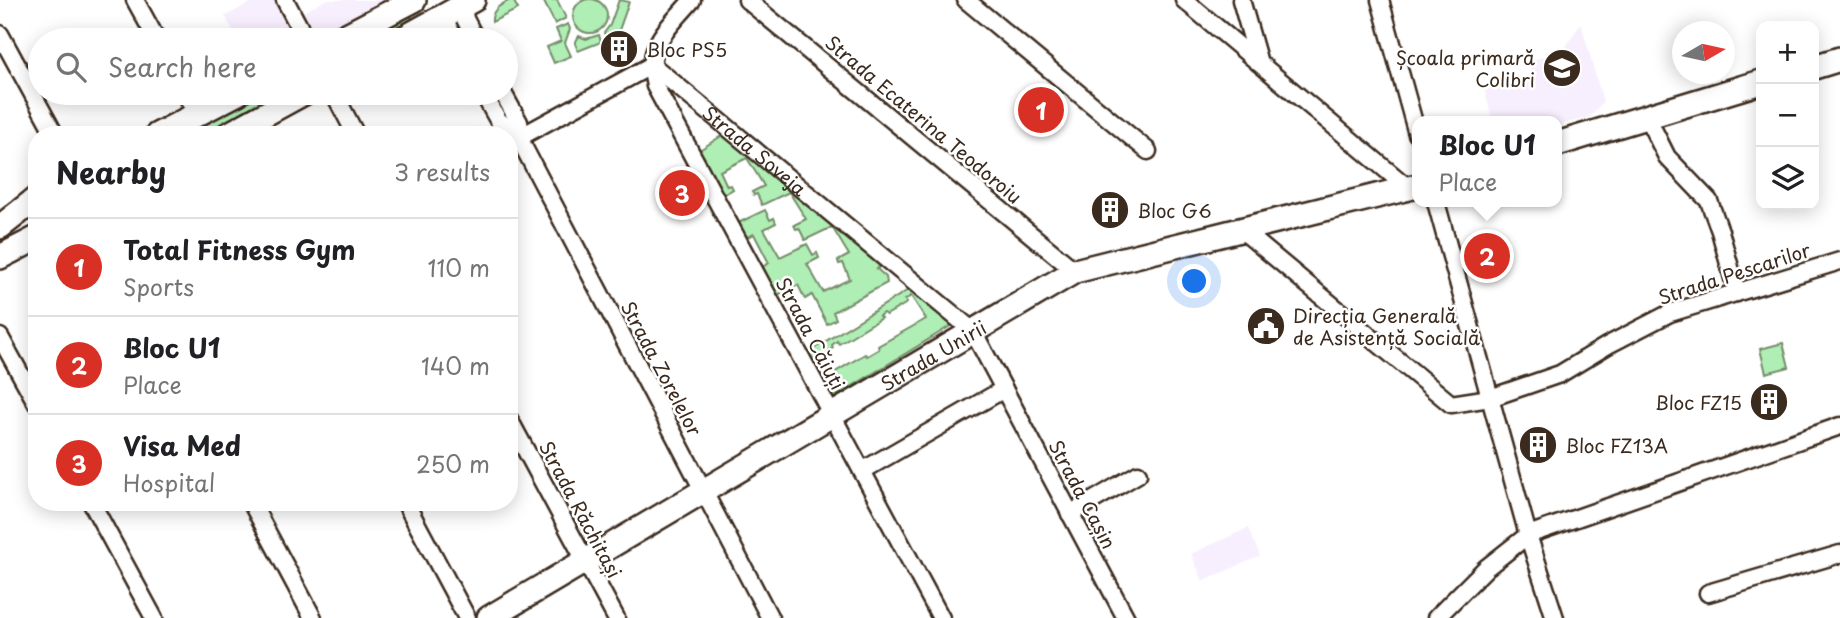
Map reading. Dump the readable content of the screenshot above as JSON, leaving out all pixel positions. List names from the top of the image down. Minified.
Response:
{"streets":{"street":["Strada Ecaterina Teodoroiu","Strada Soveja","Strada Pescarilor","Strada Căiuți","Strada Unirii","Strada Zorelelor","Strada Cașin","Strada Răchitași"]},"crossings":[["Strada Ecaterina Teodoroiu","Strada Unirii"],["Strada Soveja","Strada Căiuți"],["Strada Soveja","Strada Unirii"],["Strada Soveja","Strada Cașin"],["Strada Pescarilor","Strada Unirii"],["Strada Căiuți","Strada Unirii"],["Strada Unirii","Strada Zorelelor"],["Strada Unirii","Strada Cașin"],["Strada Unirii","Strada Răchitași"]],"places":{"building":["Bloc PS5","Bloc G6","Bloc FZ15","Bloc FZ13A"],"school or university":["Școala primară Colibri"],"public building":["Direcția Generală de Asistență Socială"]},"north":"right","page":{"map_buttons":["+","−"],"search":"Search here","pins":["1","3","2"],"popup":["Bloc U1","Place"],"heading":["Nearby","3 results"],"list":[{"mark":"1","name":"Total Fitness Gym","note":"Sports","value":"110 m"},{"mark":"2","name":"Bloc U1","note":"Place","value":"140 m"},{"mark":"3","name":"Visa Med","note":"Hospital","value":"250 m"}]}}
